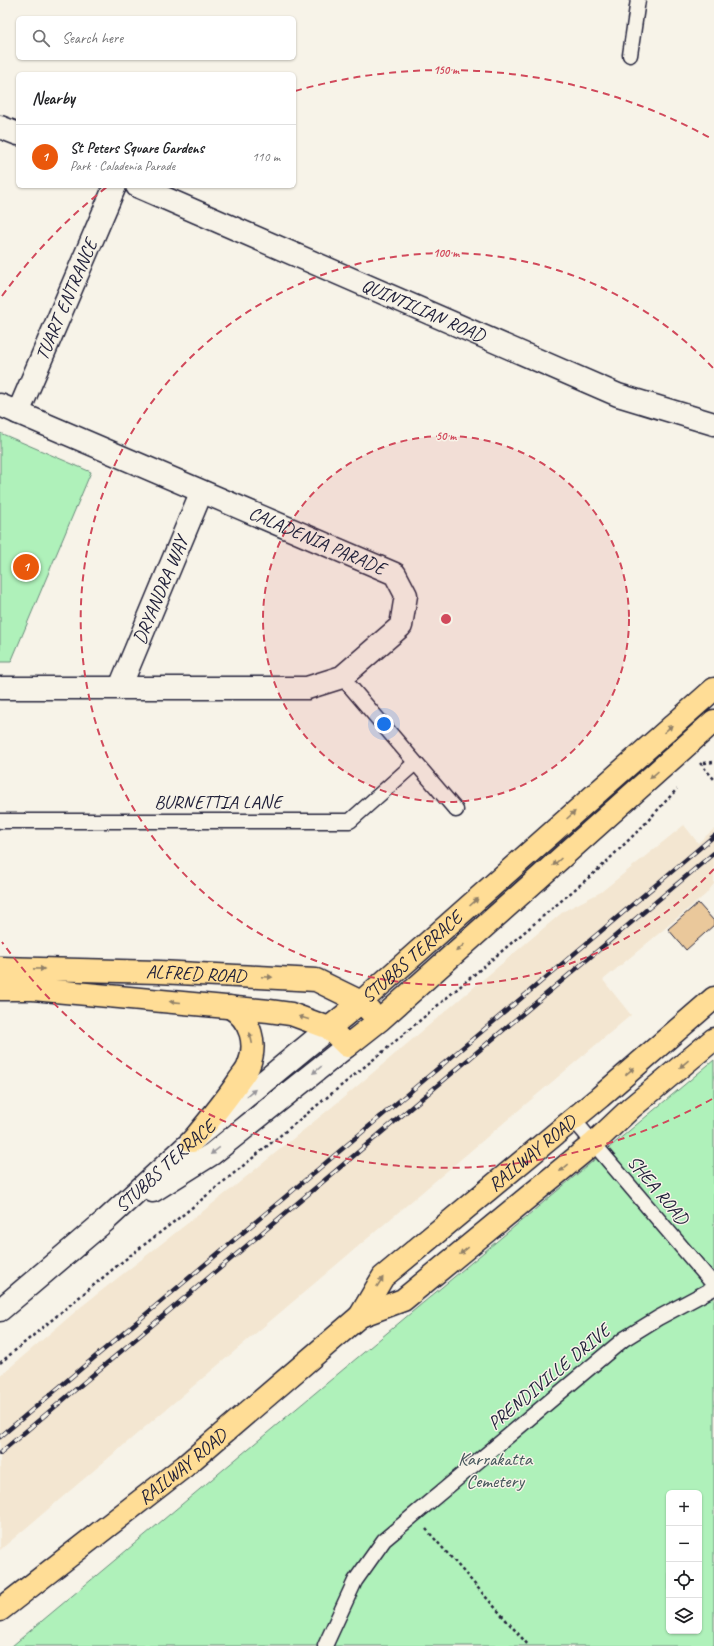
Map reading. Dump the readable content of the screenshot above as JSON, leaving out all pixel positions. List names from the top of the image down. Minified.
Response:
{"streets":{"main road":["STUBBS TERRACE","ALFRED ROAD","RAILWAY ROAD"],"street":["TUART ENTRANCE","QUINTILIAN ROAD","CALADENIA PARADE","DRYANDRA WAY"],"lane":["BURNETTIA LANE","SHEA ROAD","PRENDIVILLE DRIVE"]},"crossings":[["TUART ENTRANCE","CALADENIA PARADE"],["CALADENIA PARADE","DRYANDRA WAY"],["STUBBS TERRACE","ALFRED ROAD"],["RAILWAY ROAD","SHEA ROAD"],["SHEA ROAD","PRENDIVILLE DRIVE"]],"parks":["Karrakatta Cemetery"],"page":{"search":"Search here","heading":"Nearby","list":[{"mark":"1","name":"St Peters Square Gardens","note":"Park · Caladenia Parade","value":"110 m"}],"pins":"1","map_buttons":["+","−"]},"rings":["150 m","100 m","50 m"]}
